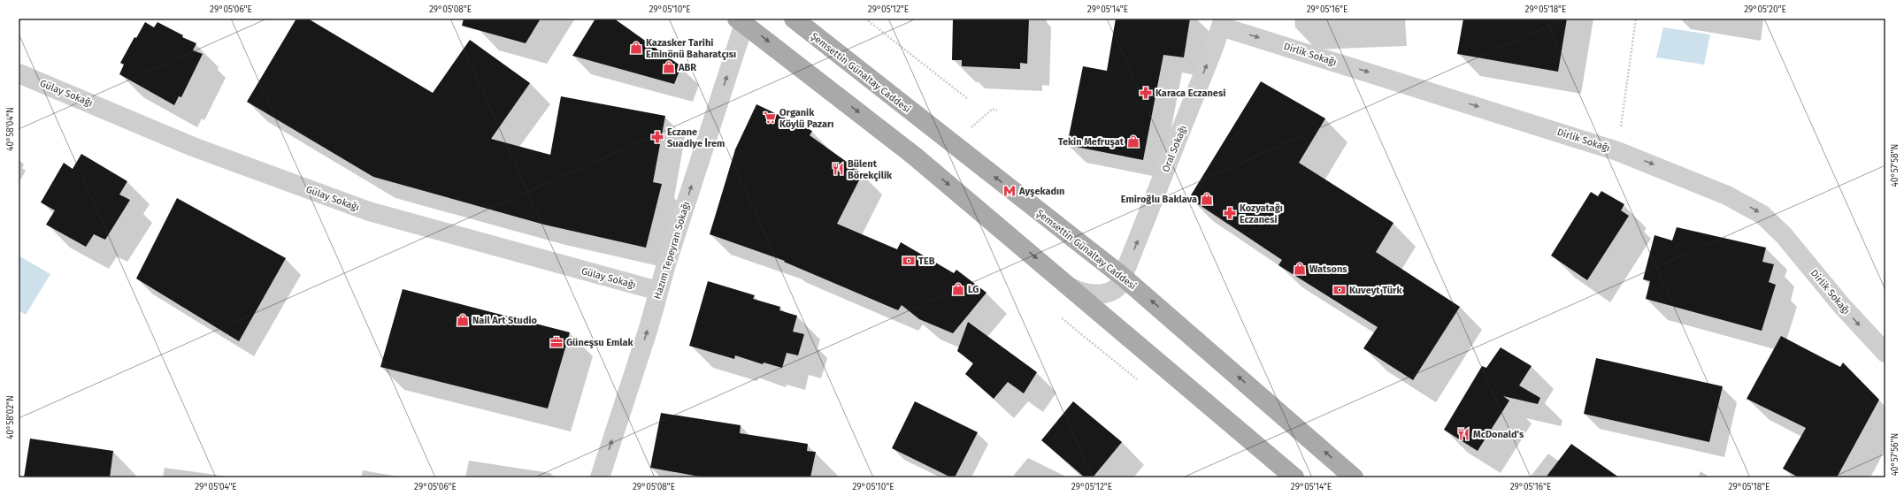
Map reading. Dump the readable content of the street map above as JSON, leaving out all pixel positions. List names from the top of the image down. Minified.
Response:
{"streets":{"main road":["Şemsettin Günaltay Caddesi"],"street":["Dirlik Sokağı","Gülay Sokağı","Oral Sokağı","Hazım Tepeyran Sokağı"]},"crossings":[["Dirlik Sokağı","Oral Sokağı"],["Şemsettin Günaltay Caddesi","Oral Sokağı"],["Gülay Sokağı","Hazım Tepeyran Sokağı"]],"one_way":["Dirlik Sokağı","Oral Sokağı","Hazım Tepeyran Sokağı"],"places":{"shop":["Kazasker Tarihi Eminönü Baharatçısı","ABR","Tekin Mefruşat","Emiroğlu Baklava","Watsons","LG","Nail Art Studio"],"pharmacy":["Karaca Eczanesi","Eczane Suadiye İrem","Kozyatağı Eczanesi"],"supermarket":["Organik Köylü Pazarı"],"restaurant":["Bülent Börekçilik","McDonald's"],"metro station":["Ayşekadın"],"bank":["TEB","Kuveyt Türk"],"office":["Güneşsu Emlak"]},"coordinates":["29°05'06\"E","29°05'08\"E","29°05'10\"E","29°05'12\"E","29°05'14\"E","29°05'16\"E","29°05'18\"E","29°05'20\"E","40°58'04\"N","40°57'58\"N","40°58'02\"N","40°57'56\"N","29°05'04\"E"]}
